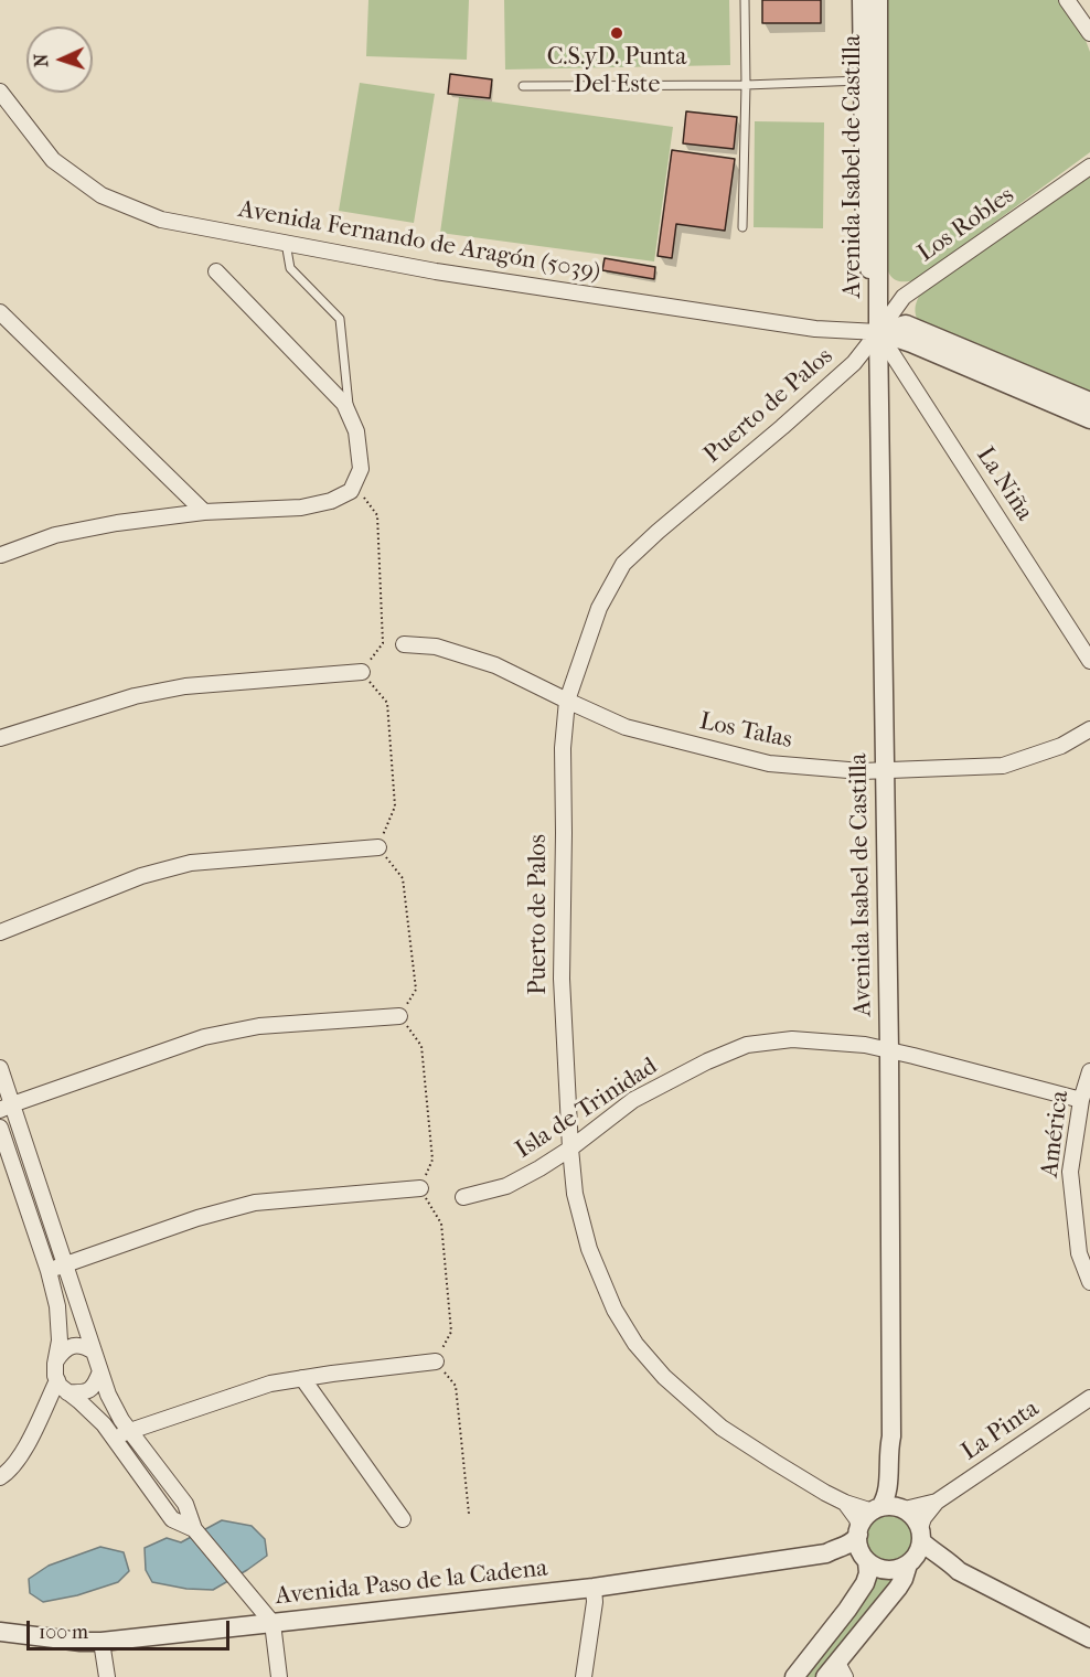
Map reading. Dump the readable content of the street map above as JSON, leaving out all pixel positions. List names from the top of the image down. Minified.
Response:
{"streets":{"street":["Avenida Isabel de Castilla","Los Robles","Avenida Fernando de Aragón (5039)","Puerto de Palos","La Niña","Los Talas","Isla de Trinidad","América","La Pinta","Avenida Paso de la Cadena"]},"crossings":[["Avenida Isabel de Castilla","Los Robles"],["Avenida Isabel de Castilla","Avenida Fernando de Aragón (5039)"],["Avenida Isabel de Castilla","Puerto de Palos"],["Avenida Isabel de Castilla","La Niña"],["Avenida Isabel de Castilla","Los Talas"],["Avenida Isabel de Castilla","Isla de Trinidad"],["Los Robles","Avenida Fernando de Aragón (5039)"],["Los Robles","Puerto de Palos"],["Los Robles","La Niña"],["Avenida Fernando de Aragón (5039)","Puerto de Palos"],["Avenida Fernando de Aragón (5039)","La Niña"],["Puerto de Palos","La Niña"],["Puerto de Palos","Los Talas"],["Puerto de Palos","Isla de Trinidad"],["Puerto de Palos","La Pinta"],["Puerto de Palos","Avenida Paso de la Cadena"],["Isla de Trinidad","América"],["La Pinta","Avenida Paso de la Cadena"]],"places":["C.S.yD. Punta Del Este"],"scale_bar":"100 m","north":"left"}
